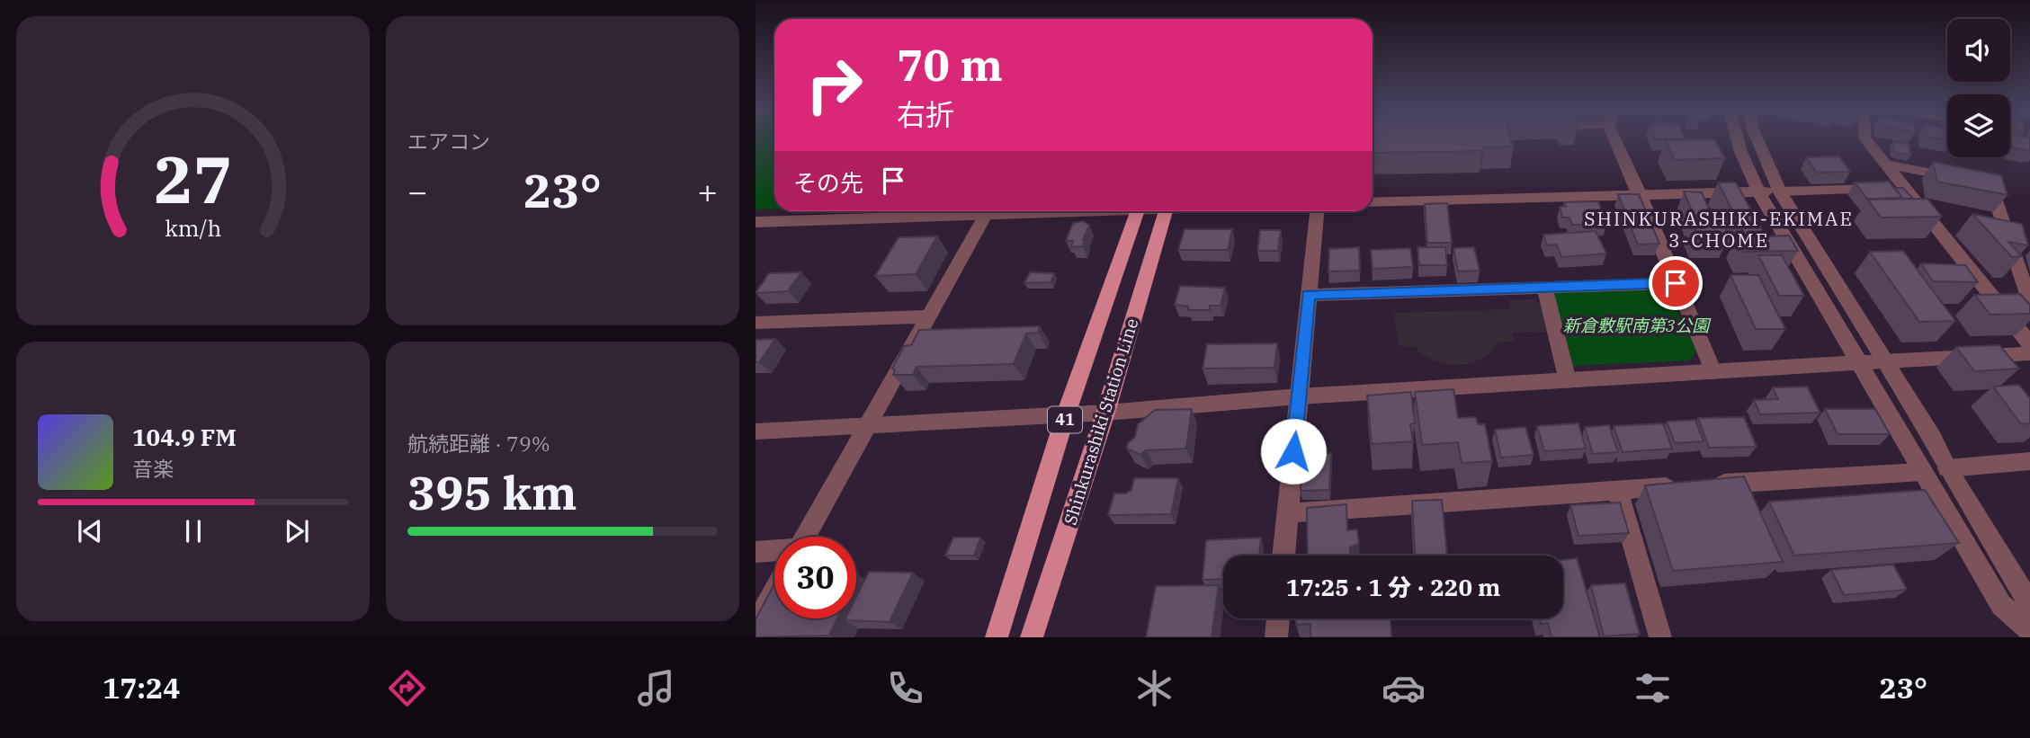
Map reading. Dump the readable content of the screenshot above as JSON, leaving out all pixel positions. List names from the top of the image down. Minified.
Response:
{"streets":{"main road":["41","Shinkurashiki Station Line"]},"districts":["SHINKURASHIKI-EKIMAE 3-CHOME"],"parks":["新倉敷駅南第3公園"],"page":{"tile":["エアコン",["航続距離 · 79%","395 km"]],"turn":["70 m","右折"],"then":"その先","heat":["−","23°","+"],"song":["104.9 FM","音楽"],"limit":"30","trip":"17:25 · 1 分 · 220 m","tabs":["17:24","23°"],"gauge":["27","km/h"]}}
